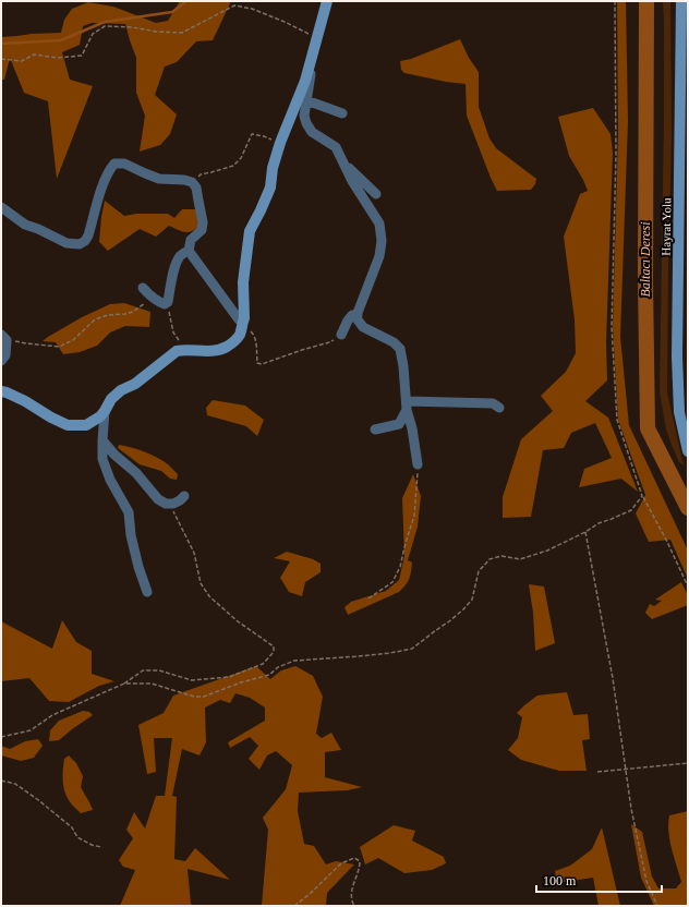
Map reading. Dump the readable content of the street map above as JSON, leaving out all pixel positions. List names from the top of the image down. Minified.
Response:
{"streets":{"street":["Hayrat Yolu"]},"water":["Baltacı Deresi"],"scale_bar":"100 m"}
